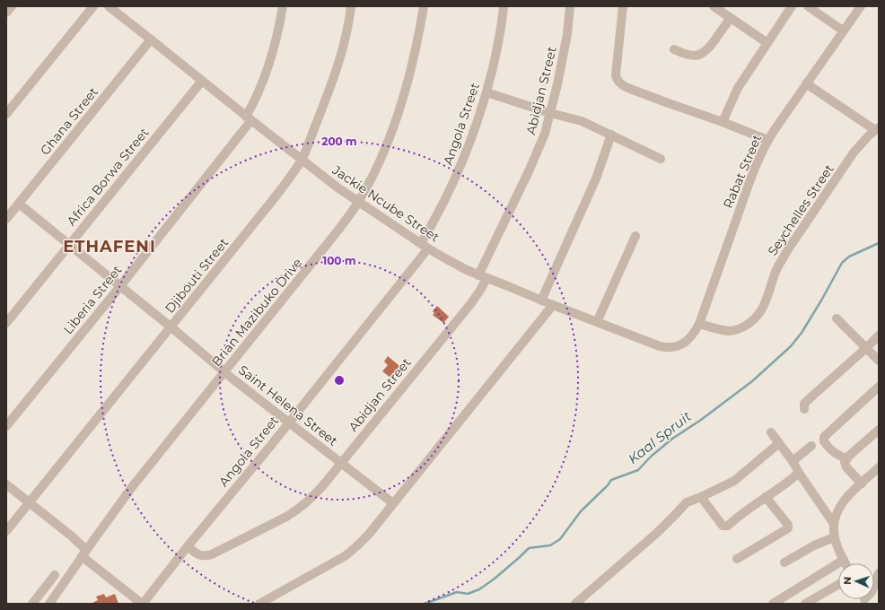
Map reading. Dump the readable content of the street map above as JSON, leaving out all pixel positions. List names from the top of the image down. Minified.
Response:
{"streets":{"street":["Abidjan Street","Ghana Street","Angola Street","Rabat Street","Africa Borwa Street","Jackie Ncube Street","Seychelles Street","Djibouti Street","Liberia Street","Brian Mazibuko Drive","Saint Helena Street"]},"crossings":[["Abidjan Street","Angola Street"],["Abidjan Street","Jackie Ncube Street"],["Abidjan Street","Saint Helena Street"],["Ghana Street","Jackie Ncube Street"],["Ghana Street","Saint Helena Street"],["Angola Street","Jackie Ncube Street"],["Angola Street","Djibouti Street"],["Angola Street","Brian Mazibuko Drive"],["Angola Street","Saint Helena Street"],["Rabat Street","Jackie Ncube Street"],["Rabat Street","Seychelles Street"],["Africa Borwa Street","Jackie Ncube Street"],["Africa Borwa Street","Saint Helena Street"],["Jackie Ncube Street","Djibouti Street"],["Jackie Ncube Street","Liberia Street"],["Jackie Ncube Street","Brian Mazibuko Drive"],["Djibouti Street","Saint Helena Street"],["Liberia Street","Saint Helena Street"],["Brian Mazibuko Drive","Saint Helena Street"]],"districts":["ETHAFENI"],"water":["Kaal Spruit"],"north":"left","rings":["200 m","100 m"]}
